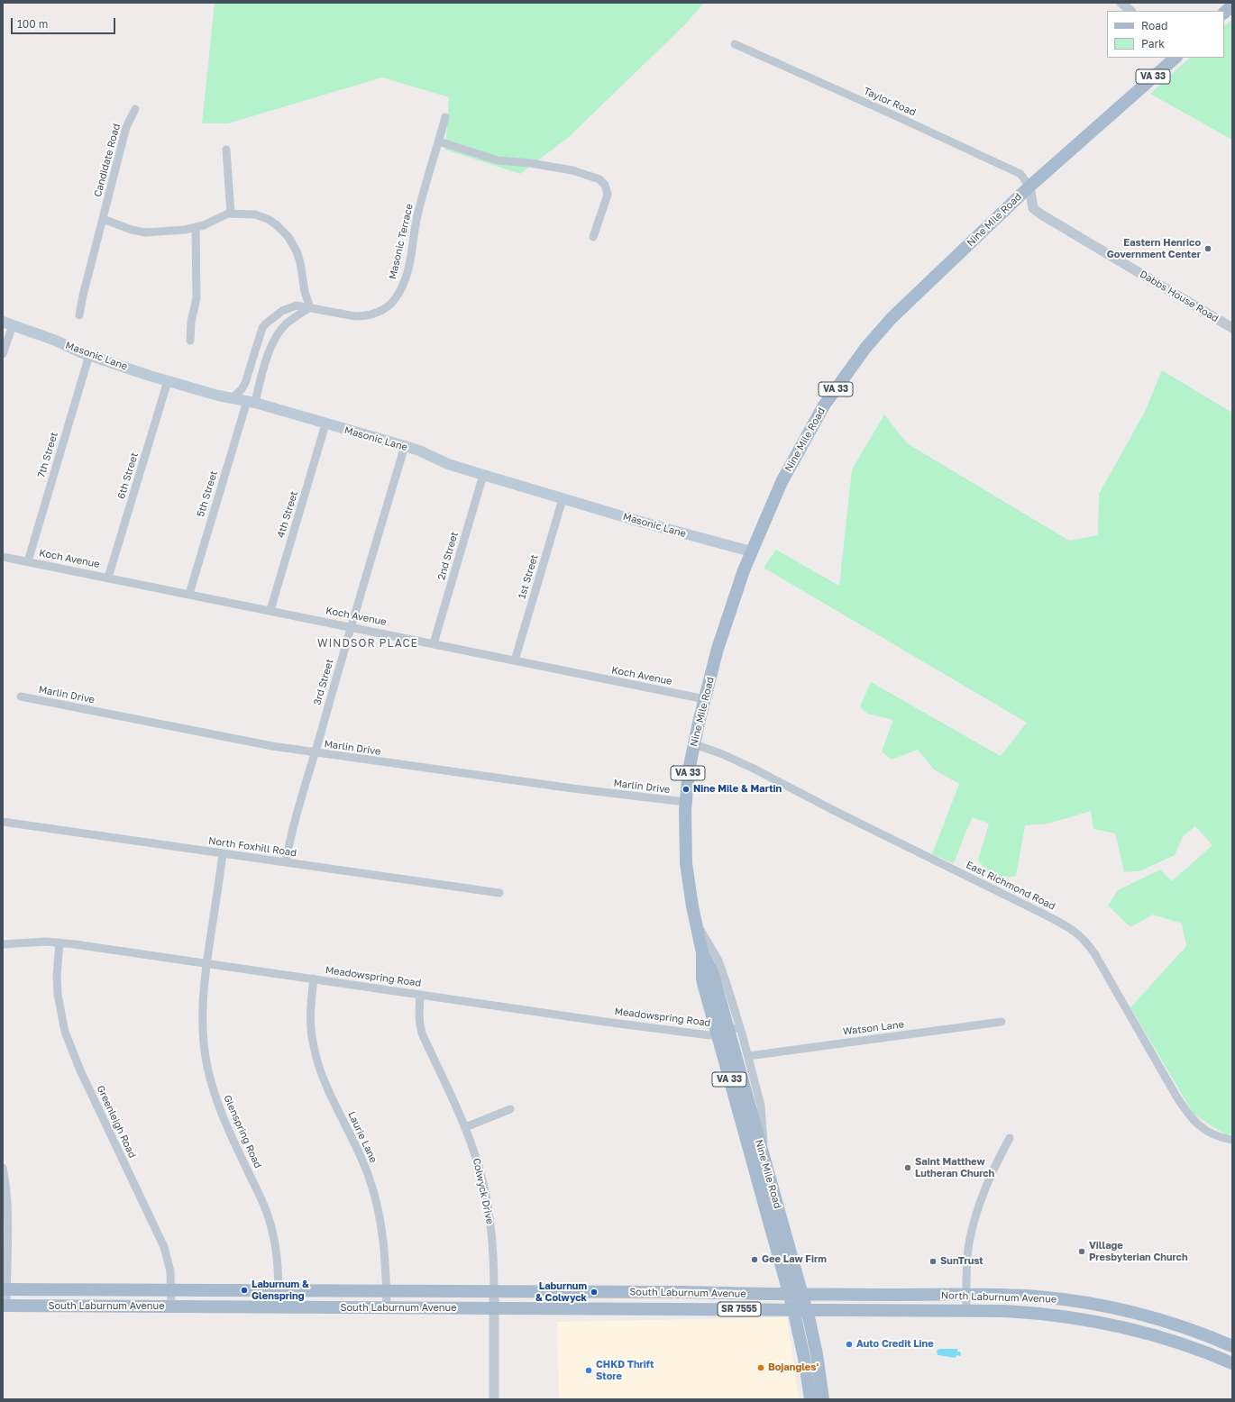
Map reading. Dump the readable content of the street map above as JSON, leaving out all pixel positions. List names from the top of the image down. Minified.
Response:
{"streets":{"main road":["VA 33","Nine Mile Road","Masonic Lane","South Laburnum Avenue","North Laburnum Avenue","SR 7555"],"street":["Taylor Road","Candidate Road","Masonic Terrace","Dabbs House Road","7th Street","6th Street","5th Street","4th Street","2nd Street","Koch Avenue","1st Street","3rd Street","Marlin Drive","North Foxhill Road","East Richmond Road","Meadowspring Road","Watson Lane","Greenleigh Road","Glenspring Road","Laurie Lane","Colwyck Drive"]},"crossings":[["Taylor Road","Nine Mile Road"],["Taylor Road","Dabbs House Road"],["Nine Mile Road","Dabbs House Road"],["Nine Mile Road","Masonic Lane"],["Nine Mile Road","Koch Avenue"],["Nine Mile Road","Marlin Drive"],["Nine Mile Road","East Richmond Road"],["Nine Mile Road","Meadowspring Road"],["Nine Mile Road","South Laburnum Avenue"],["Nine Mile Road","North Laburnum Avenue"],["Masonic Terrace","Masonic Lane"],["Masonic Lane","7th Street"],["Masonic Lane","6th Street"],["Masonic Lane","5th Street"],["Masonic Lane","4th Street"],["Masonic Lane","2nd Street"],["Masonic Lane","1st Street"],["Masonic Lane","3rd Street"],["7th Street","Koch Avenue"],["6th Street","Koch Avenue"],["5th Street","Koch Avenue"],["4th Street","Koch Avenue"],["2nd Street","Koch Avenue"],["Koch Avenue","1st Street"],["Koch Avenue","3rd Street"],["3rd Street","Marlin Drive"],["3rd Street","North Foxhill Road"],["North Foxhill Road","Glenspring Road"],["Meadowspring Road","Greenleigh Road"],["Meadowspring Road","Glenspring Road"],["Meadowspring Road","Laurie Lane"],["Meadowspring Road","Colwyck Drive"],["Greenleigh Road","South Laburnum Avenue"],["Glenspring Road","South Laburnum Avenue"],["Laurie Lane","South Laburnum Avenue"],["Colwyck Drive","South Laburnum Avenue"],["South Laburnum Avenue","North Laburnum Avenue"]],"districts":["WINDSOR PLACE"],"places":["Eastern Henrico Government Center","Nine Mile & Martin","Saint Matthew Lutheran Church","Village Presbyterian Church","Gee Law Firm","SunTrust","Laburnum & Glenspring","Laburnum & Colwyck","Auto Credit Line","Bojangles'","CHKD Thrift Store"],"legend":["Road","Park"],"scale_bar":"100 m"}
